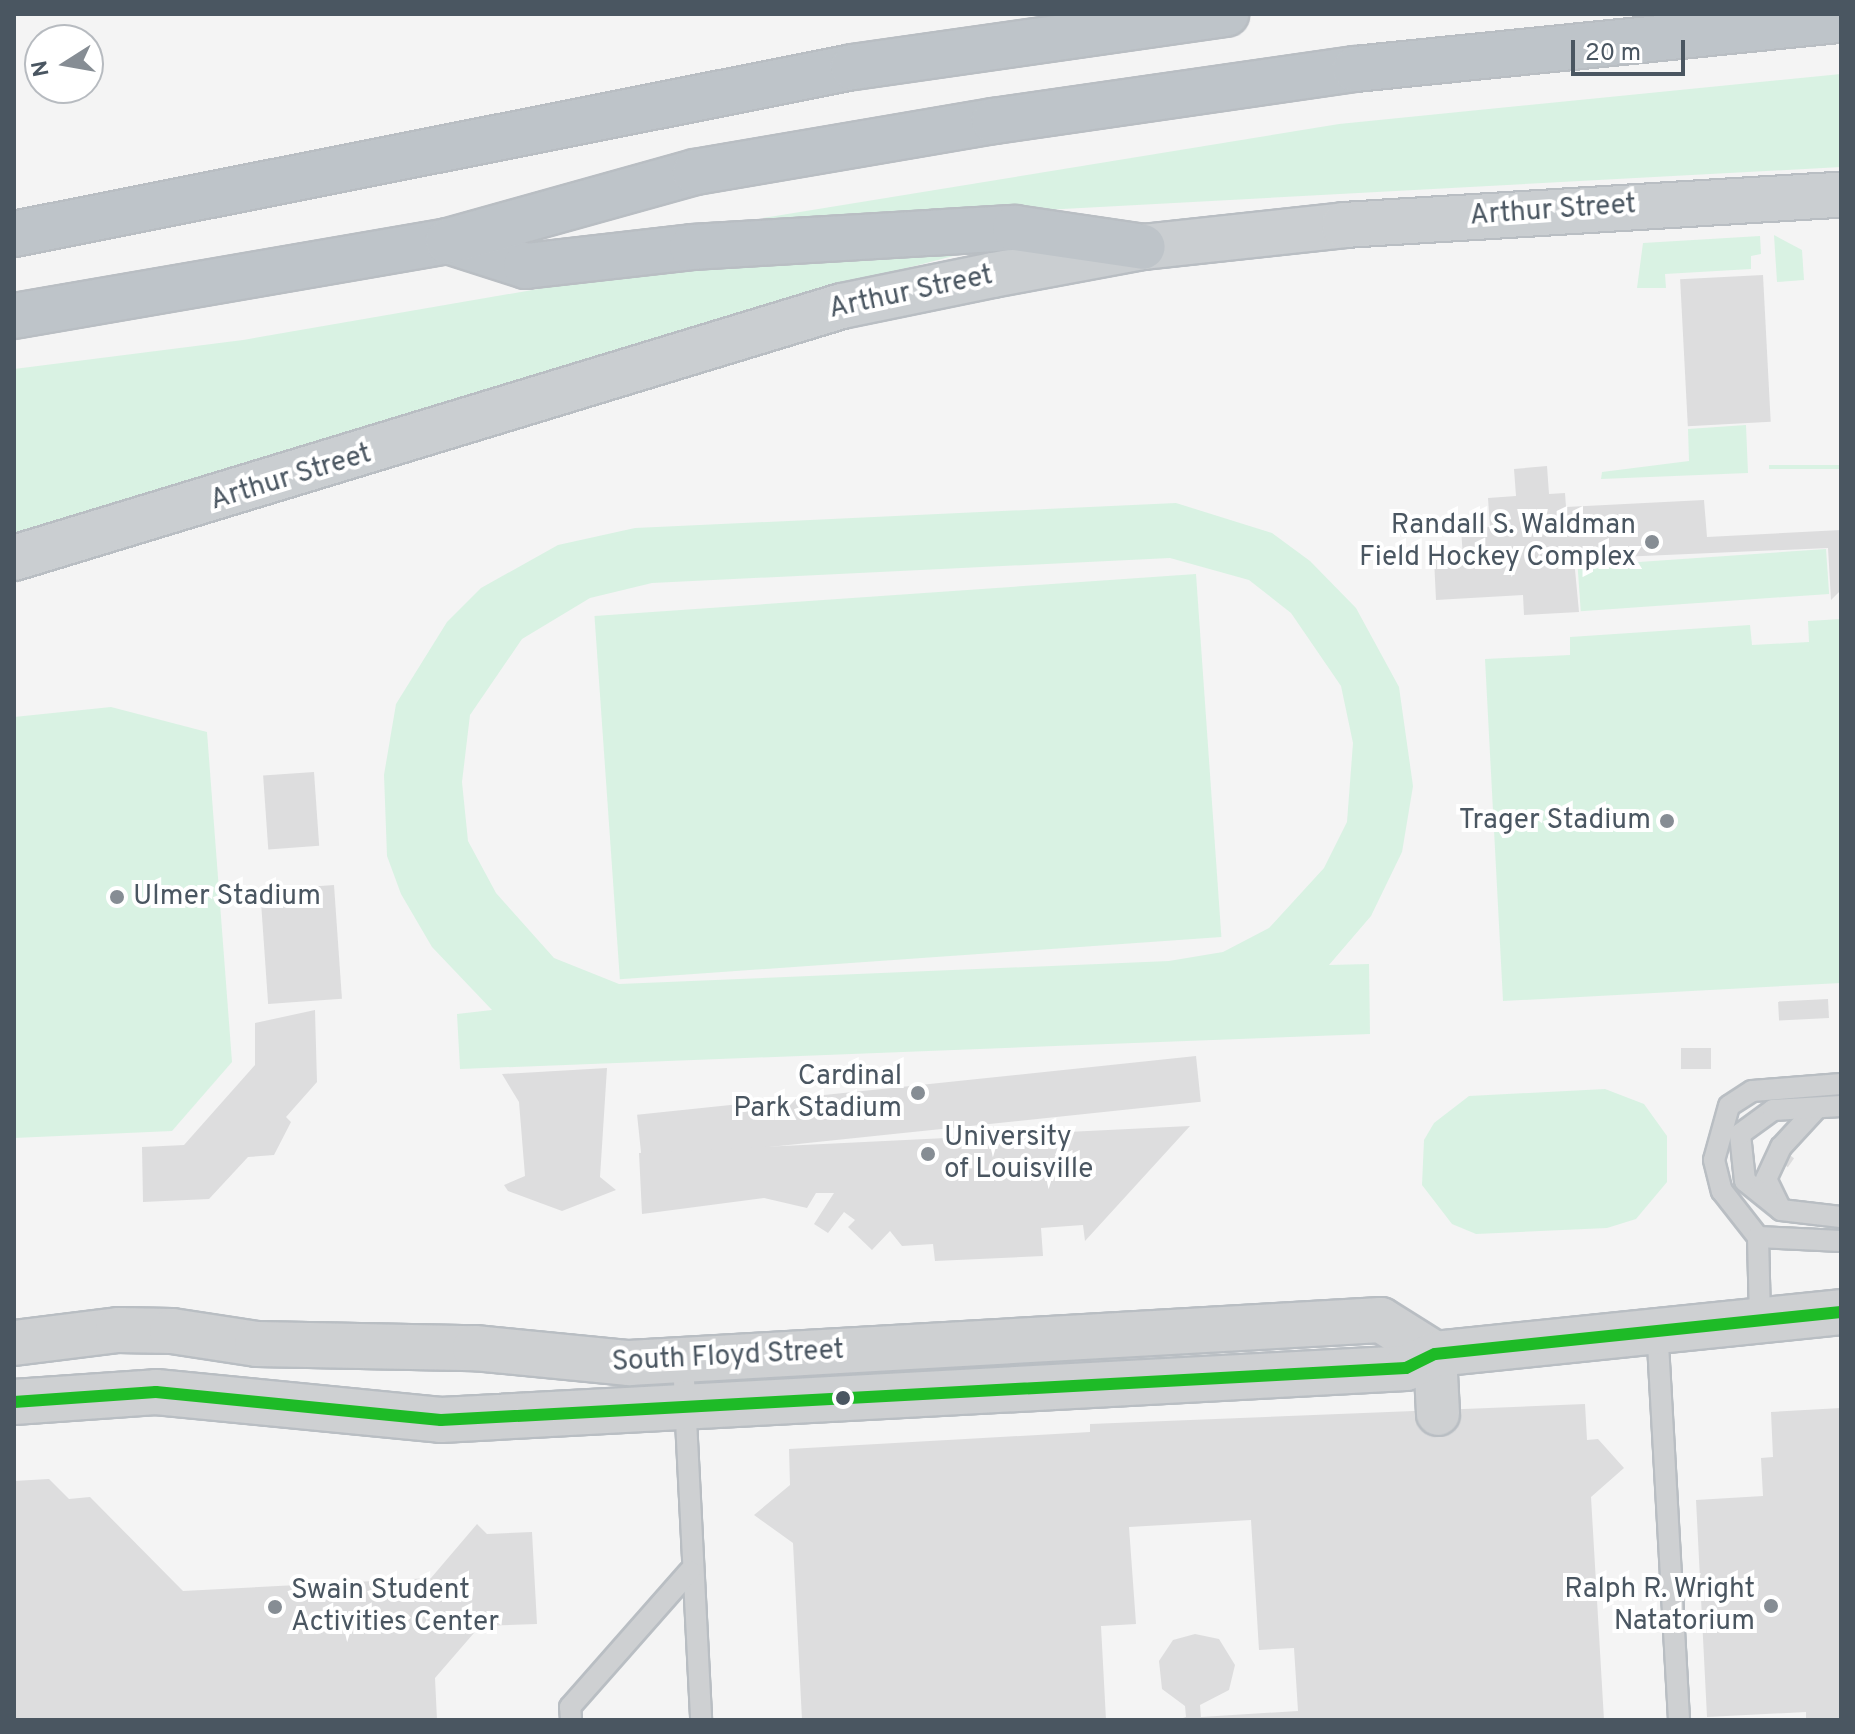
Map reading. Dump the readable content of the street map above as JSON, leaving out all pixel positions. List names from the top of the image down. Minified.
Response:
{"streets":{"main road":["Arthur Street"],"street":["South Floyd Street"]},"places":["Randall S. Waldman Field Hockey Complex","Trager Stadium","Ulmer Stadium","Cardinal Park Stadium","University of Louisville","Ralph R. Wright Natatorium","Swain Student Activities Center"],"scale_bar":"20 m","north":"left"}
